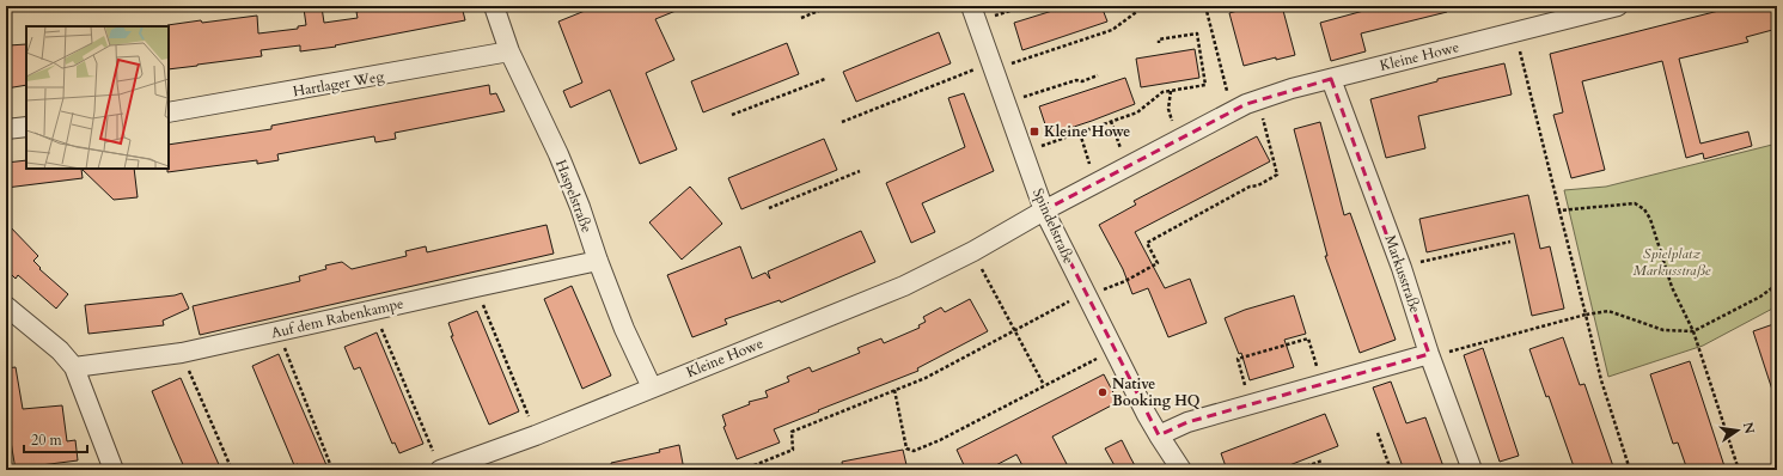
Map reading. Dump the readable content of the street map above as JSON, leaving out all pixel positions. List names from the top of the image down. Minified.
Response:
{"streets":{"street":["Kleine Howe","Hartlager Weg","Haspelstraße","Spindelstraße","Markusstraße","Auf dem Rabenkampe"]},"crossings":[["Kleine Howe","Haspelstraße"],["Kleine Howe","Spindelstraße"],["Kleine Howe","Markusstraße"],["Hartlager Weg","Haspelstraße"],["Haspelstraße","Auf dem Rabenkampe"]],"parks":["Spielplatz Markusstraße"],"places":{"transit":["Kleine Howe"],"other":["Native Booking HQ"]},"scale_bar":"20 m","north":"right"}
